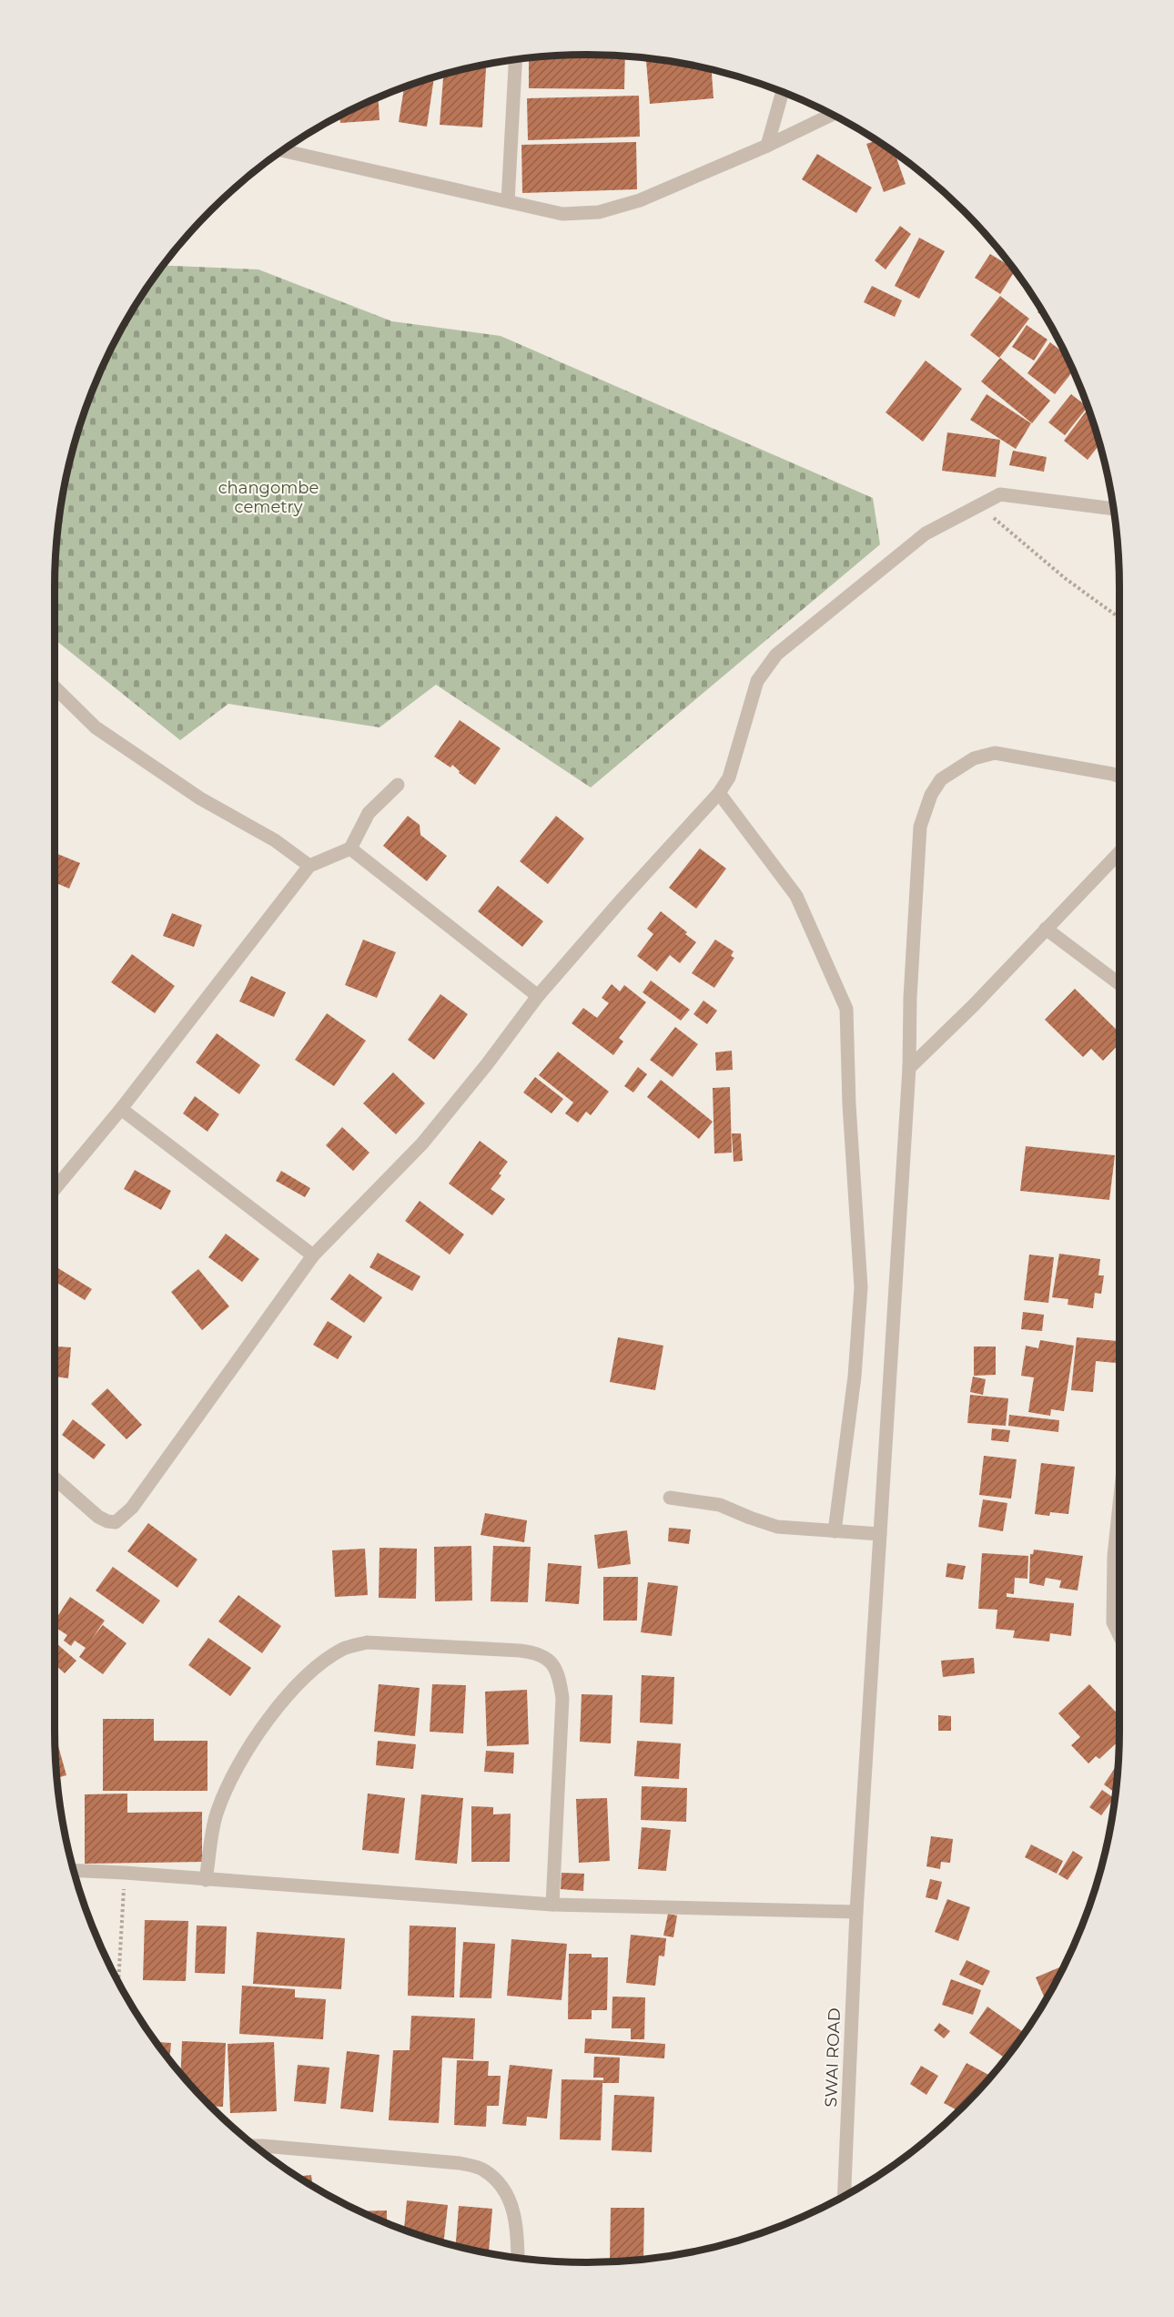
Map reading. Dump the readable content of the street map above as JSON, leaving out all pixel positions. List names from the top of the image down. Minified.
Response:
{"streets":{"street":["SWAI ROAD"]},"parks":["changombe cemetry"]}
